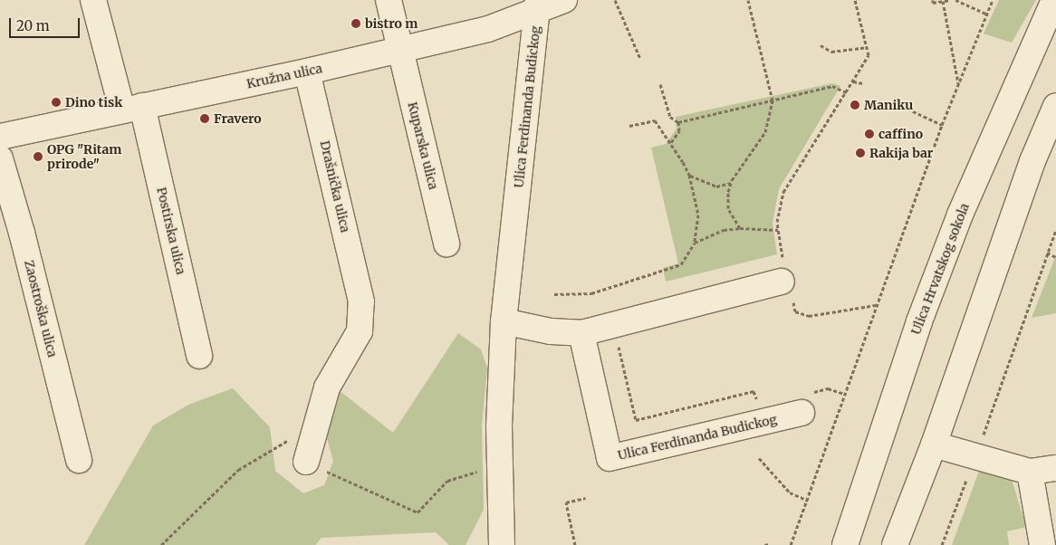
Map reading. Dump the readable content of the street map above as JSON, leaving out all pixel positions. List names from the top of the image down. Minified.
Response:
{"streets":{"street":["Kružna ulica","Ulica Ferdinanda Budickog","Kuparska ulica","Drašnička ulica","Postirska ulica","Ulica Hrvatskog sokola","Zaostroška ulica"]},"crossings":[["Kružna ulica","Ulica Ferdinanda Budickog"],["Kružna ulica","Kuparska ulica"],["Kružna ulica","Drašnička ulica"],["Kružna ulica","Postirska ulica"]],"places":["bistro m","Dino tisk","Maniku","Fravero","caffino","Rakija bar","OPG \"Ritam prirode\""],"scale_bar":"20 m"}
